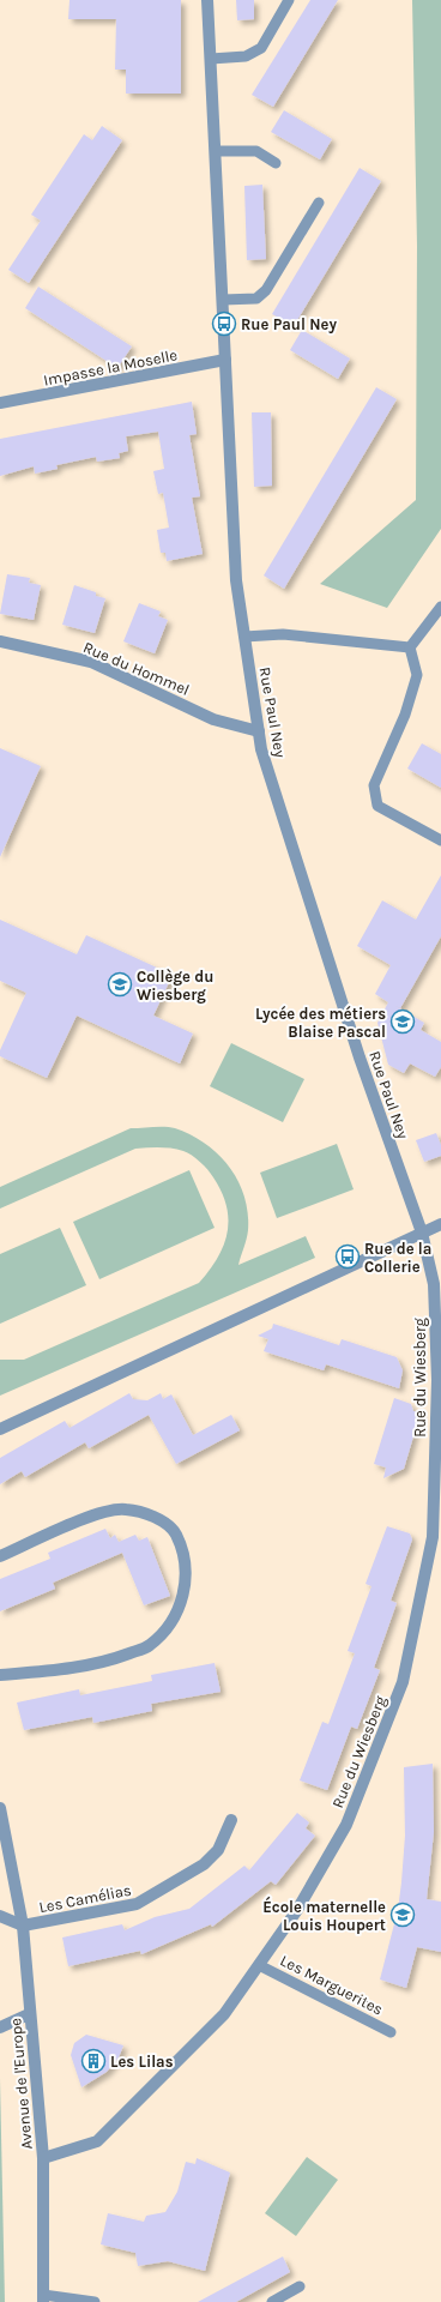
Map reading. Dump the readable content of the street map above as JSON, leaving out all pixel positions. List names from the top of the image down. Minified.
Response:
{"streets":{"street":["Impasse la Moselle","Rue du Hommel","Rue Paul Ney","Rue du Wiesberg","Les Camélias","Avenue de l'Europe"],"lane":["Les Marguerites"]},"crossings":[["Impasse la Moselle","Rue Paul Ney"],["Rue du Hommel","Rue Paul Ney"],["Rue Paul Ney","Rue du Wiesberg"],["Rue du Wiesberg","Les Marguerites"],["Rue du Wiesberg","Avenue de l'Europe"],["Les Camélias","Avenue de l'Europe"]],"places":{"bus stop":["Rue Paul Ney","Rue de la Collerie"],"school or university":["Collège du Wiesberg","Lycée des métiers Blaise Pascal","École maternelle Louis Houpert"],"building":["Les Lilas"]}}
